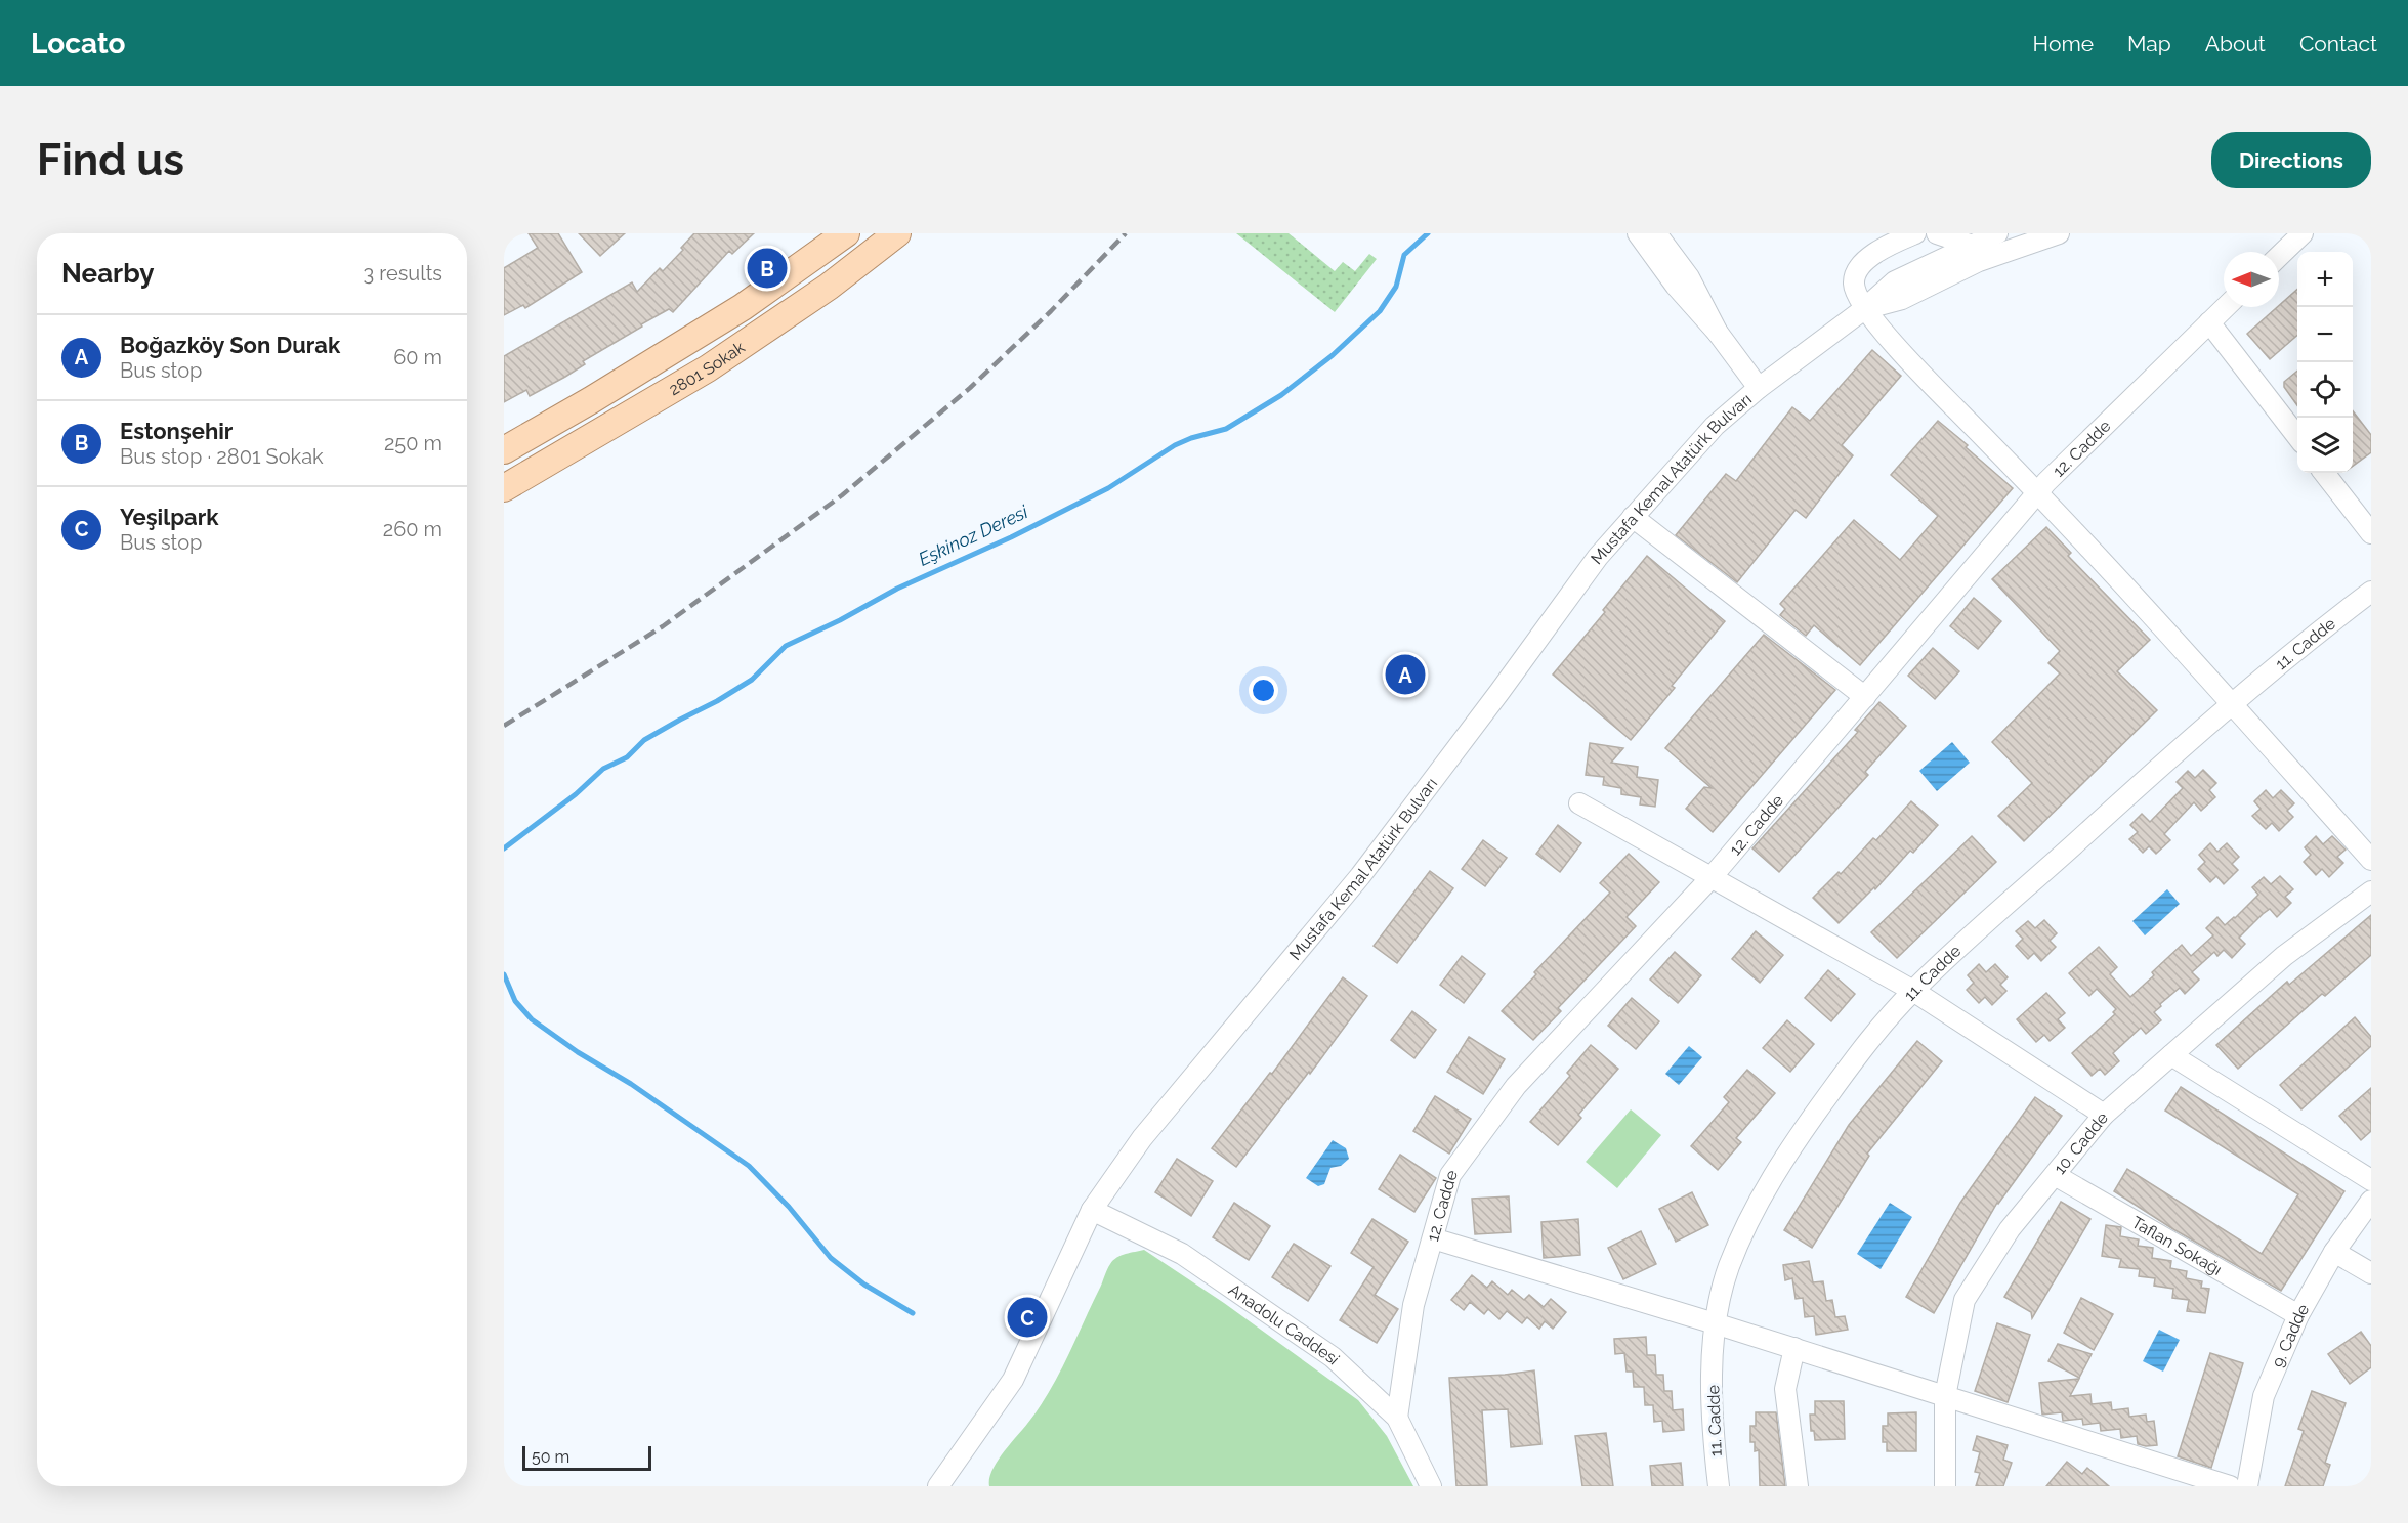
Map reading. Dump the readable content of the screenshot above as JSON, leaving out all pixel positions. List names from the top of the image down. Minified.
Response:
{"streets":{"main road":["2801 Sokak"],"street":["12. Cadde","Mustafa Kemal Atatürk Bulvarı","11. Cadde","10. Cadde","Taflan Sokağı","Anadolu Caddesi","9. Cadde"]},"crossings":[["12. Cadde","Anadolu Caddesi"],["Mustafa Kemal Atatürk Bulvarı","Anadolu Caddesi"],["10. Cadde","Taflan Sokağı"],["Taflan Sokağı","9. Cadde"]],"water":["Eşkinoz Deresi"],"scale_bar":"50 m","north":"left","page":{"header":"Locato","nav":["Home","Map","About","Contact"],"buttons":"Directions","title":"Find us","heading":["Nearby","3 results"],"pins":["B","A","C"],"map_buttons":["+","−"],"list":[{"mark":"A","name":"Boğazköy Son Durak","note":"Bus stop","value":"60 m"},{"mark":"B","name":"Estonşehir","note":"Bus stop · 2801 Sokak","value":"250 m"},{"mark":"C","name":"Yeşilpark","note":"Bus stop","value":"260 m"}],"scale":"50 m"}}
